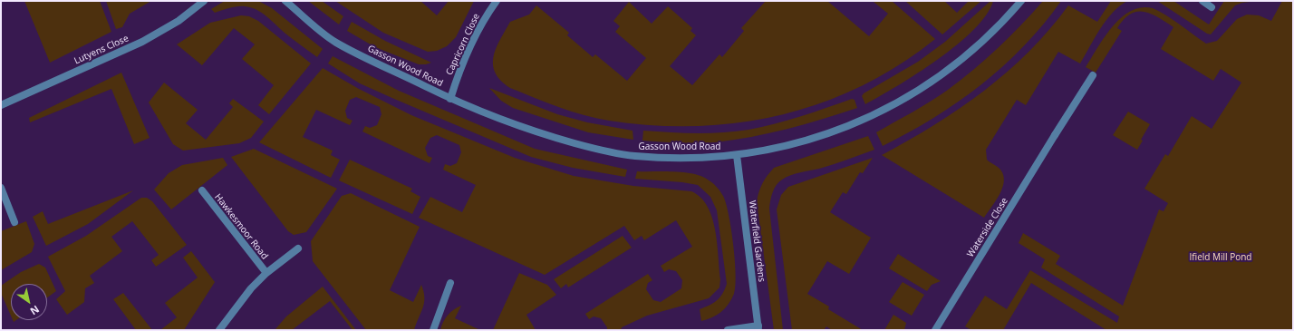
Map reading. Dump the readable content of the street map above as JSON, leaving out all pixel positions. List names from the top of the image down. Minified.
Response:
{"streets":{"street":["Capricorn Close","Lutyens Close","Gasson Wood Road","Hawkesmoor Road","Waterside Close","Waterfield Gardens"]},"crossings":[["Capricorn Close","Gasson Wood Road"],["Gasson Wood Road","Waterfield Gardens"]],"parks":["Ifield Mill Pond"],"north":"bottom right"}
